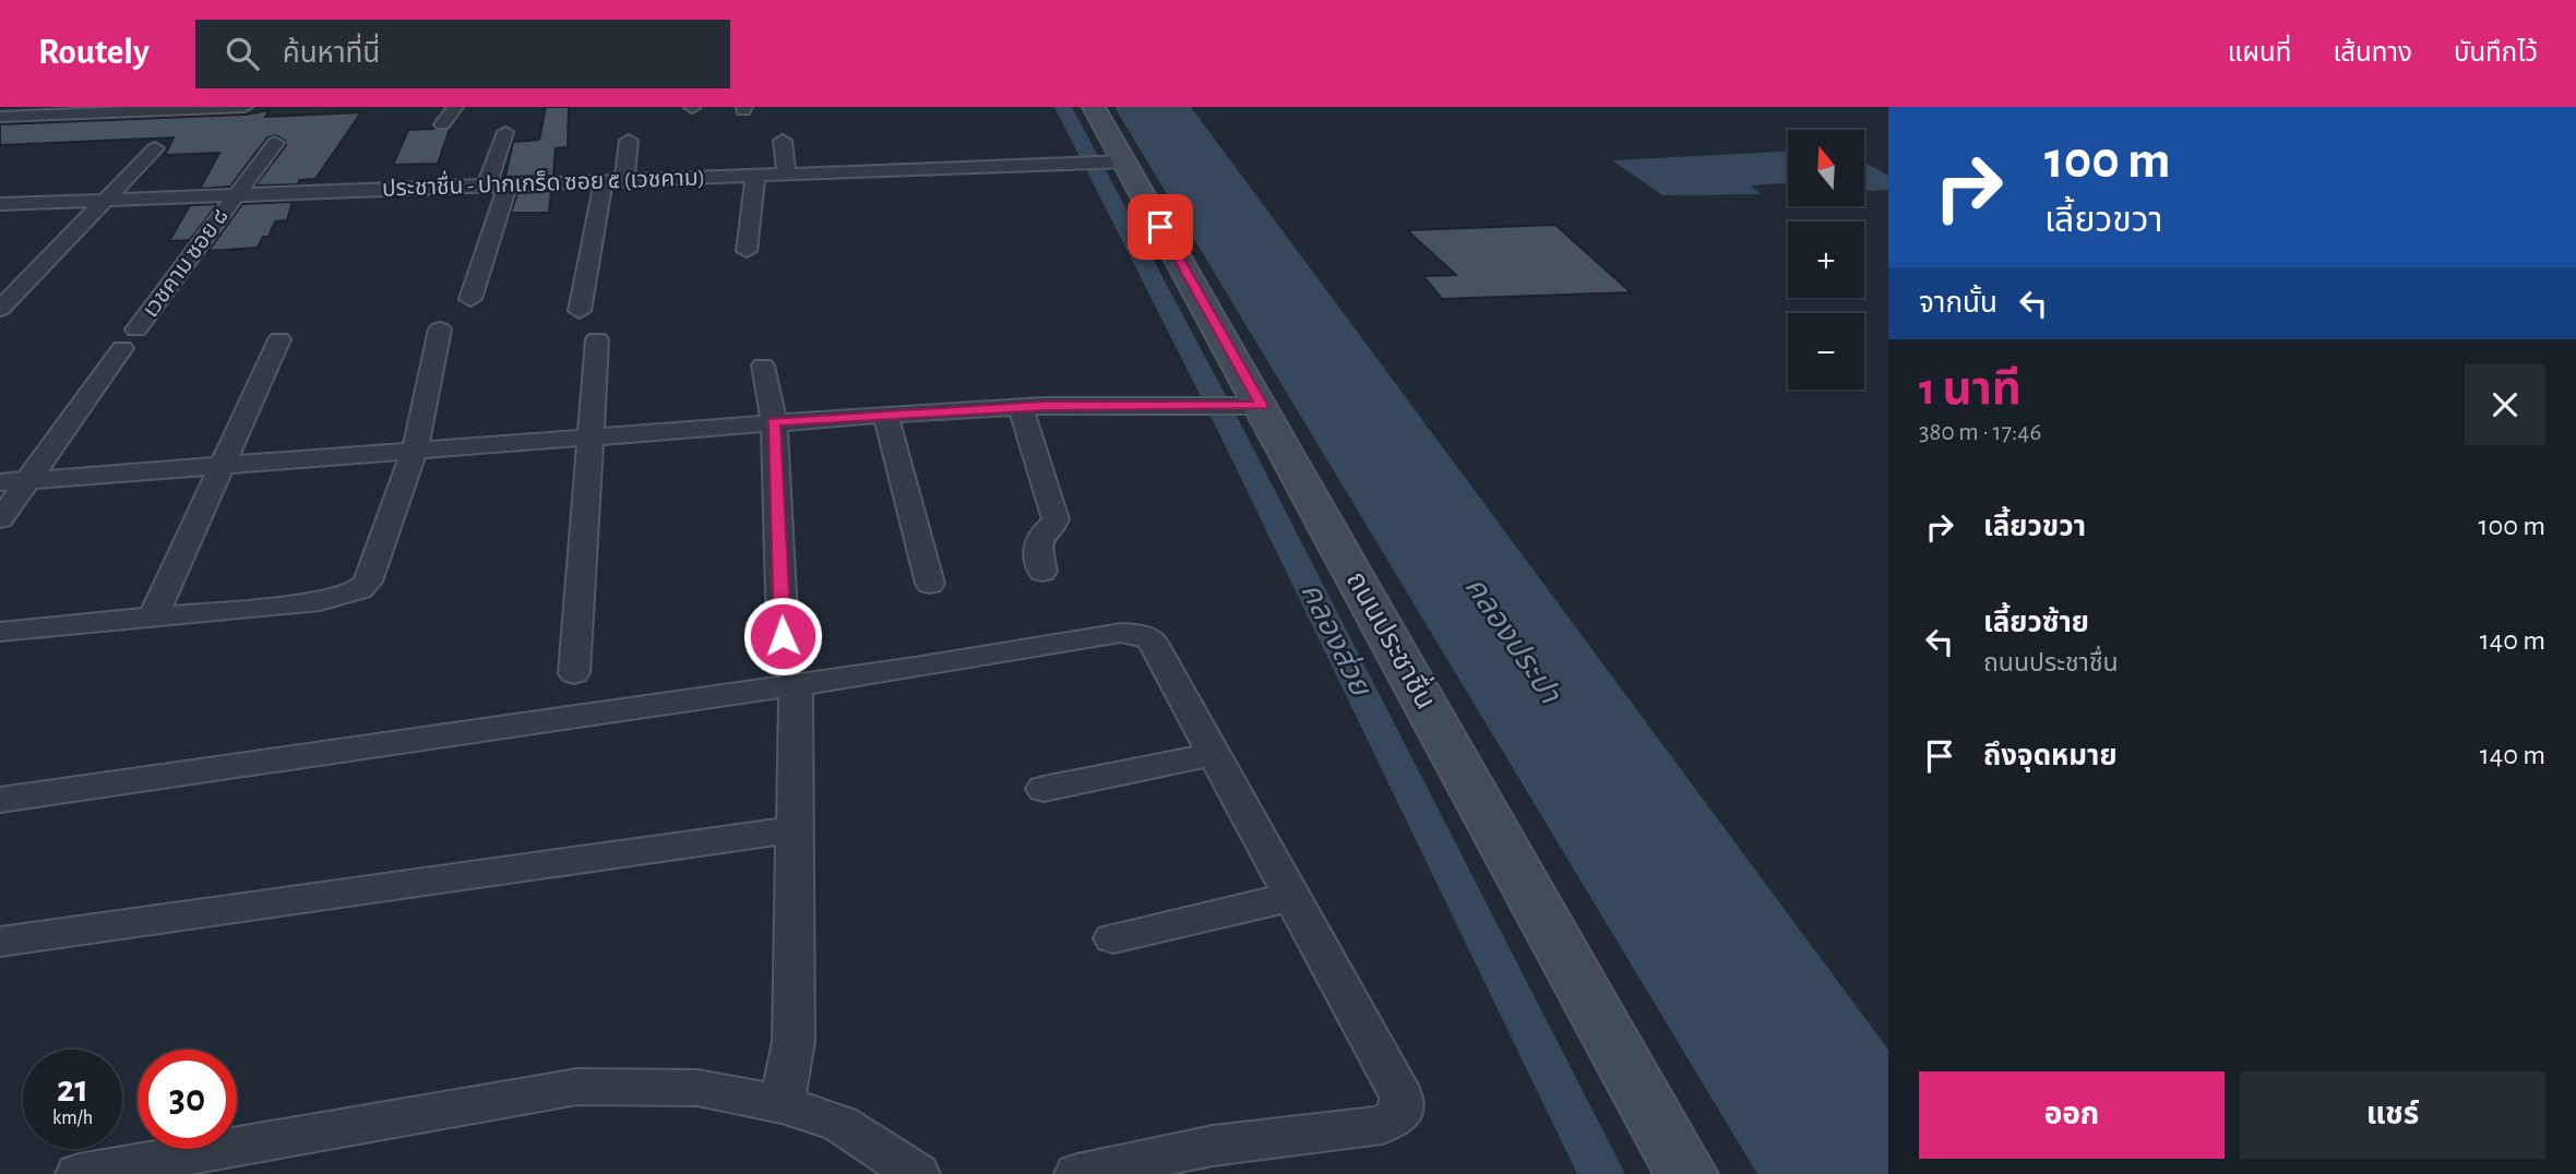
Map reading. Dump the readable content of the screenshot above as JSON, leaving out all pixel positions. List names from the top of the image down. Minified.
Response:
{"streets":{"main road":["ถนนประชาชื่น"],"street":["ประชาชื่น - ปากเกร็ด ซอย ๕ (เวชคาม)","เวชคาม ซอย ๘"]},"crossings":[["ประชาชื่น - ปากเกร็ด ซอย ๕ (เวชคาม)","เวชคาม ซอย ๘"],["ประชาชื่น - ปากเกร็ด ซอย ๕ (เวชคาม)","ถนนประชาชื่น"]],"water":["คลองส่วย","คลองประปา"],"north":"top","page":{"header":"Routely","search":"ค้นหาที่นี่","nav":["แผนที่","เส้นทาง","บันทึกไว้"],"turn":["100 m","เลี้ยวขวา"],"map_buttons":["+","−"],"then":"จากนั้น","heading":["1 นาที","380 m · 17:46"],"list":[{"name":"เลี้ยวขวา","value":"100 m"},{"name":"เลี้ยวซ้าย","note":"ถนนประชาชื่น","value":"140 m"},{"name":"ถึงจุดหมาย","value":"140 m"}],"speed":"21 km/h","limit":"30","buttons":["ออก","แชร์"]}}
